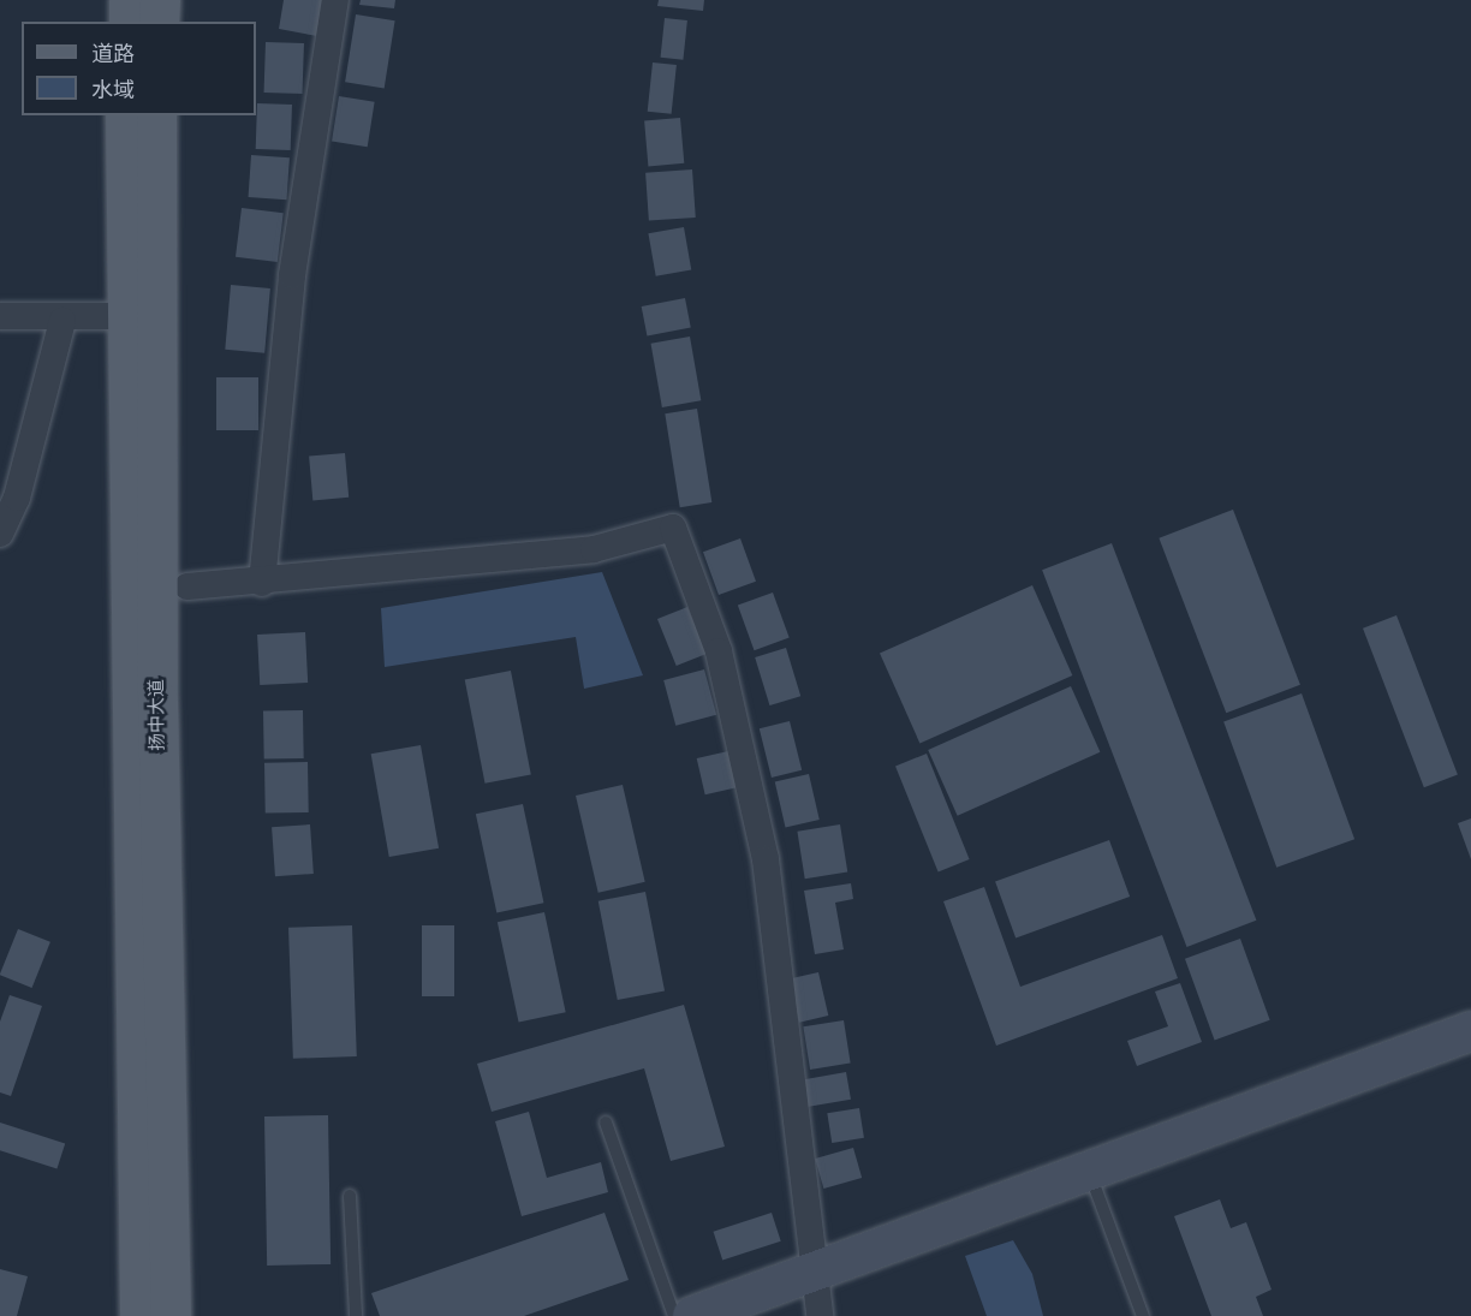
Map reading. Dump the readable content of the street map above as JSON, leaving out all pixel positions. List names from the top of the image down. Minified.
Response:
{"streets":{"main road":["扬中大道"]},"legend":["道路","水域"]}
